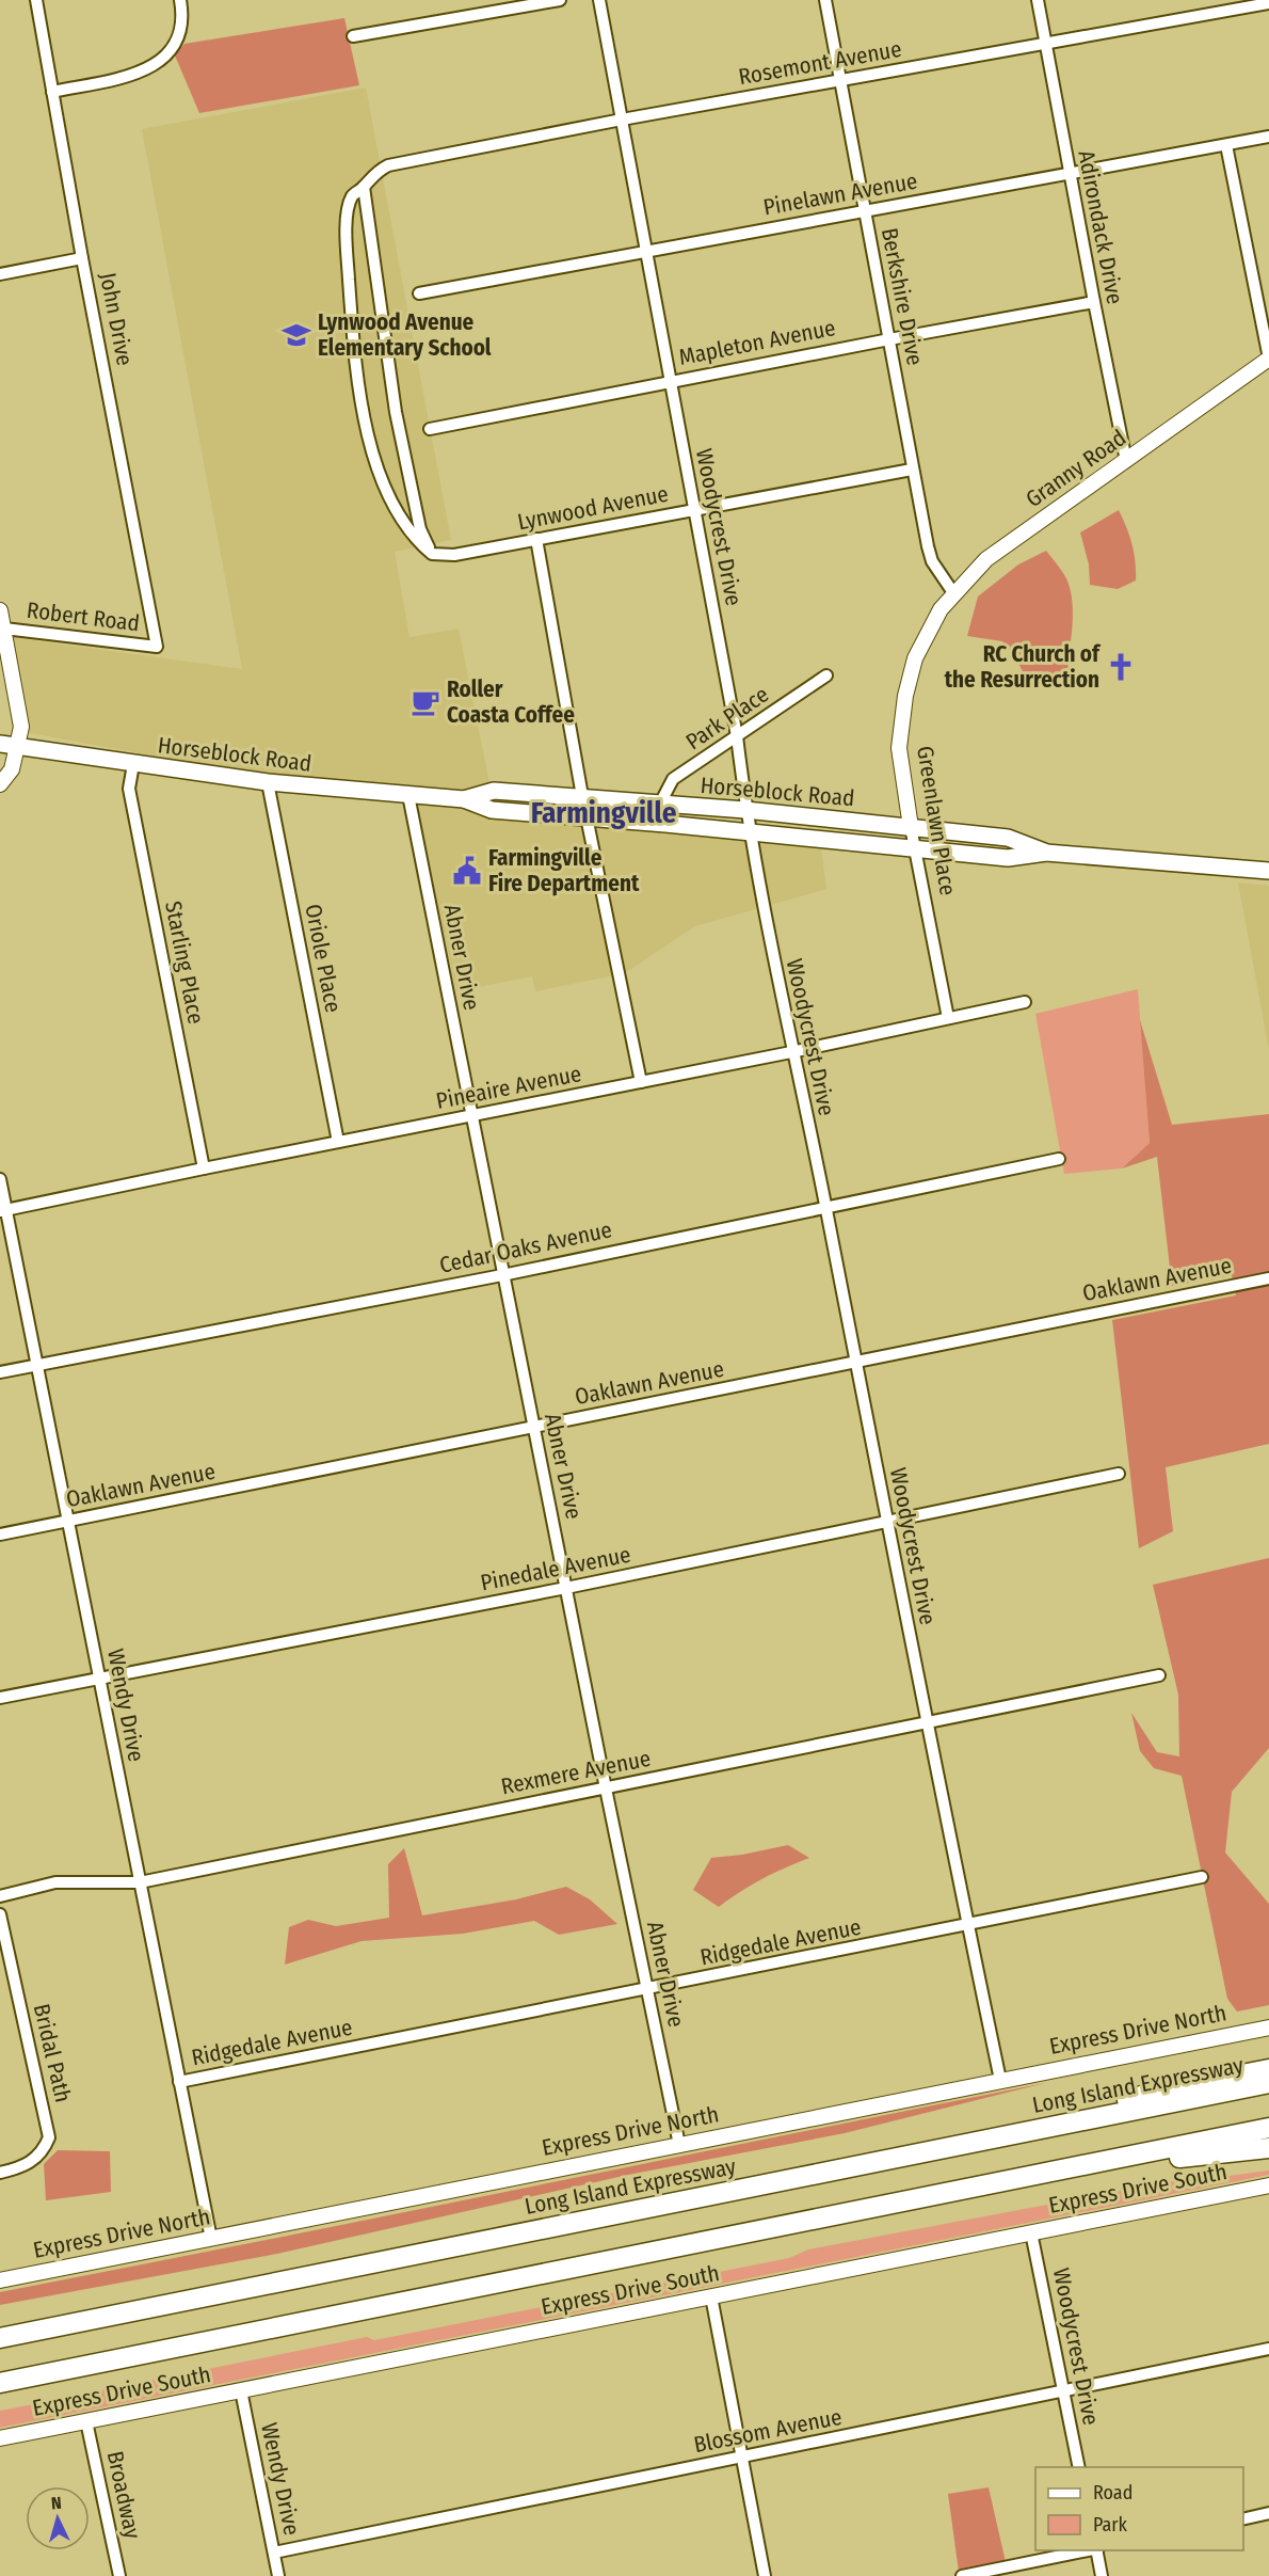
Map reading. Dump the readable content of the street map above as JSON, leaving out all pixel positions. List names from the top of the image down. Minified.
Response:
{"streets":{"highway":["Long Island Expressway"],"main road":["Granny Road","Horseblock Road","Greenlawn Place","Express Drive North","Express Drive South"],"street":["Rosemont Avenue","Pinelawn Avenue","Adirondack Drive","Berkshire Drive","John Drive","Mapleton Avenue","Lynwood Avenue","Woodycrest Drive","Robert Road","Park Place","Abner Drive","Oriole Place","Starling Place","Pineaire Avenue","Cedar Oaks Avenue","Oaklawn Avenue","Pinedale Avenue","Wendy Drive","Rexmere Avenue","Ridgedale Avenue","Bridal Path","Blossom Avenue","Broadway"]},"crossings":[["Rosemont Avenue","Adirondack Drive"],["Rosemont Avenue","Berkshire Drive"],["Rosemont Avenue","Woodycrest Drive"],["Pinelawn Avenue","Adirondack Drive"],["Pinelawn Avenue","Berkshire Drive"],["Pinelawn Avenue","Woodycrest Drive"],["Adirondack Drive","Mapleton Avenue"],["Adirondack Drive","Granny Road"],["Berkshire Drive","Mapleton Avenue"],["Berkshire Drive","Granny Road"],["Berkshire Drive","Lynwood Avenue"],["John Drive","Robert Road"],["Mapleton Avenue","Woodycrest Drive"],["Granny Road","Greenlawn Place"],["Lynwood Avenue","Woodycrest Drive"],["Woodycrest Drive","Park Place"],["Woodycrest Drive","Horseblock Road"],["Woodycrest Drive","Pineaire Avenue"],["Woodycrest Drive","Cedar Oaks Avenue"],["Woodycrest Drive","Oaklawn Avenue"],["Woodycrest Drive","Pinedale Avenue"],["Woodycrest Drive","Rexmere Avenue"],["Woodycrest Drive","Ridgedale Avenue"],["Woodycrest Drive","Express Drive North"],["Woodycrest Drive","Express Drive South"],["Woodycrest Drive","Blossom Avenue"],["Park Place","Horseblock Road"],["Horseblock Road","Greenlawn Place"],["Horseblock Road","Abner Drive"],["Horseblock Road","Oriole Place"],["Horseblock Road","Starling Place"],["Greenlawn Place","Pineaire Avenue"],["Abner Drive","Pineaire Avenue"],["Abner Drive","Cedar Oaks Avenue"],["Abner Drive","Oaklawn Avenue"],["Abner Drive","Pinedale Avenue"],["Abner Drive","Rexmere Avenue"],["Abner Drive","Ridgedale Avenue"],["Abner Drive","Express Drive North"],["Oriole Place","Pineaire Avenue"],["Starling Place","Pineaire Avenue"],["Pineaire Avenue","Wendy Drive"],["Cedar Oaks Avenue","Wendy Drive"],["Oaklawn Avenue","Wendy Drive"],["Pinedale Avenue","Wendy Drive"],["Wendy Drive","Rexmere Avenue"],["Wendy Drive","Ridgedale Avenue"],["Wendy Drive","Express Drive North"],["Wendy Drive","Express Drive South"],["Wendy Drive","Blossom Avenue"],["Express Drive South","Broadway"]],"districts":["Farmingville"],"places":{"school or university":["Lynwood Avenue Elementary School"],"church":["RC Church of the Resurrection"],"cafe":["Roller Coasta Coffee"],"public building":["Farmingville Fire Department"]},"legend":["Road","Park"],"north":"top"}
